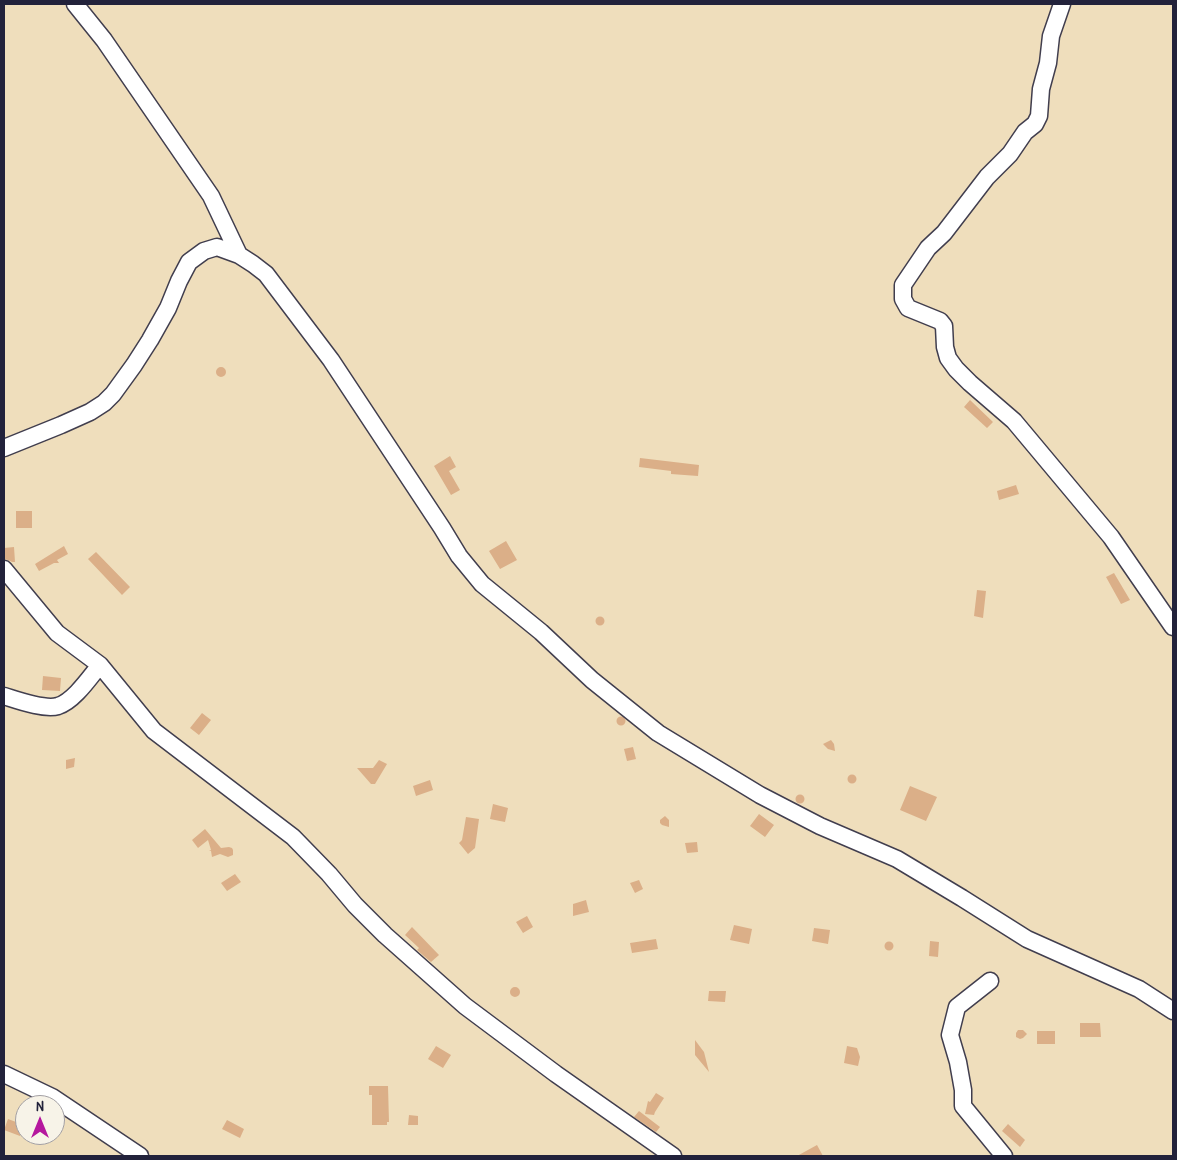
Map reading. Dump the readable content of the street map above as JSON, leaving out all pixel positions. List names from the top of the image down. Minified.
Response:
{"north":"top"}
